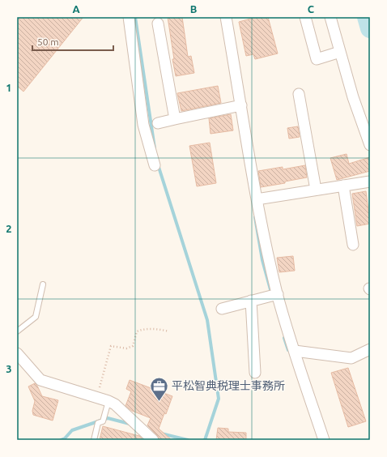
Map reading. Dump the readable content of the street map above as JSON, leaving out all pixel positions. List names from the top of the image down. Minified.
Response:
{"places":{"office":["平松智典税理士事務所"]},"scale_bar":"50 m","grid":{"columns":["A","B","C"],"rows":["1","2","3"]}}
